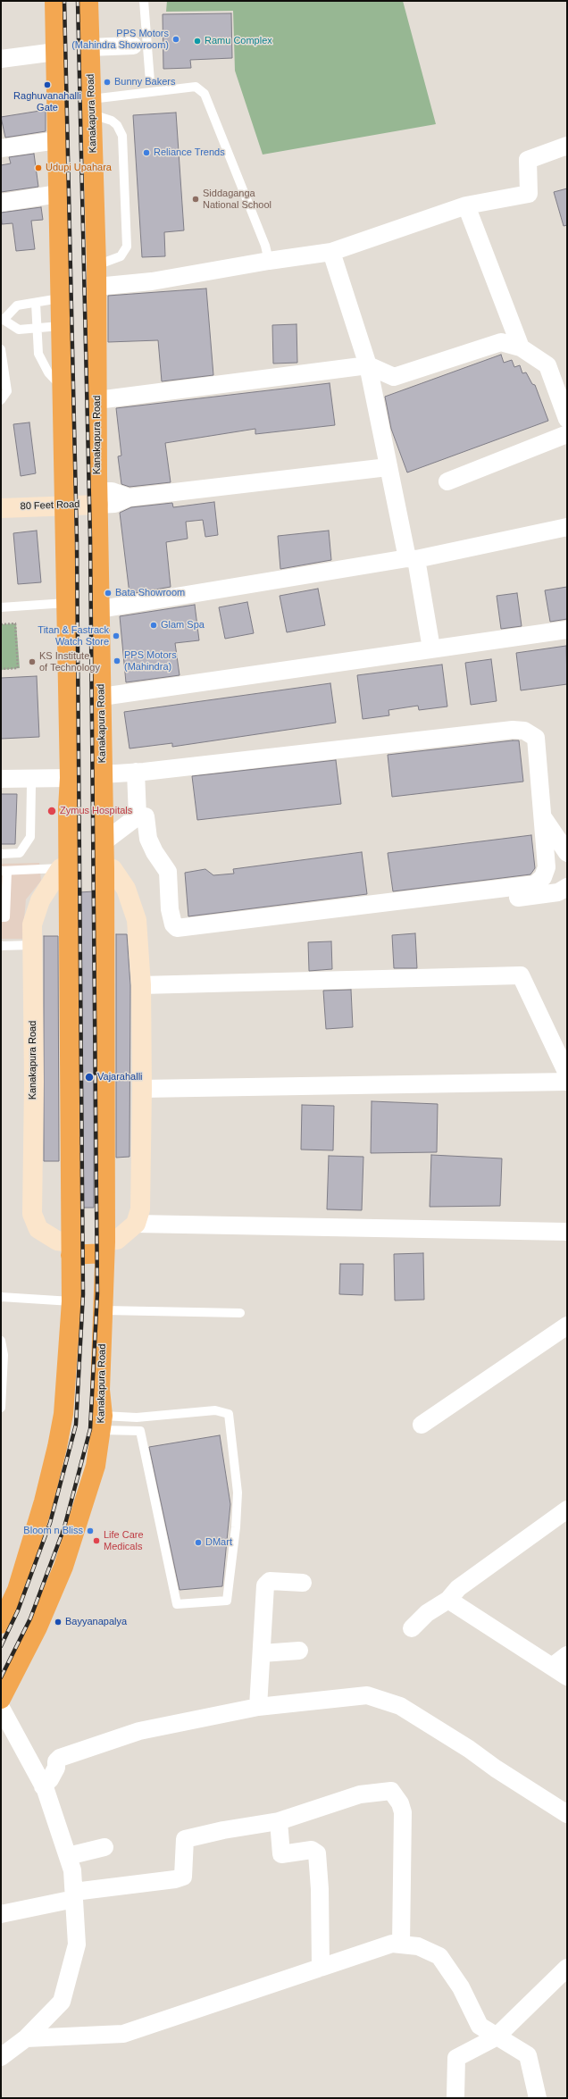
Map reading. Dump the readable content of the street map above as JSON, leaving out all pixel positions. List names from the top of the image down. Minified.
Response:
{"streets":{"highway":["Kanakapura Road"],"street":["80 Feet Road"]},"crossings":[["Kanakapura Road","80 Feet Road"]],"places":["PPS Motors (Mahindra Showroom)","Ramu Complex","Bunny Bakers","Raghuvanahalli Gate","Reliance Trends","Udupi Upahara","Siddaganga National School","Bata Showroom","Glam Spa","Titan & Fastrack Watch Store","PPS Motors (Mahindra)","KS Institute of Technology","Zymus Hospitals","Vajarahalli","Bloom n Bliss","Life Care Medicals","DMart","Bayyanapalya"]}
